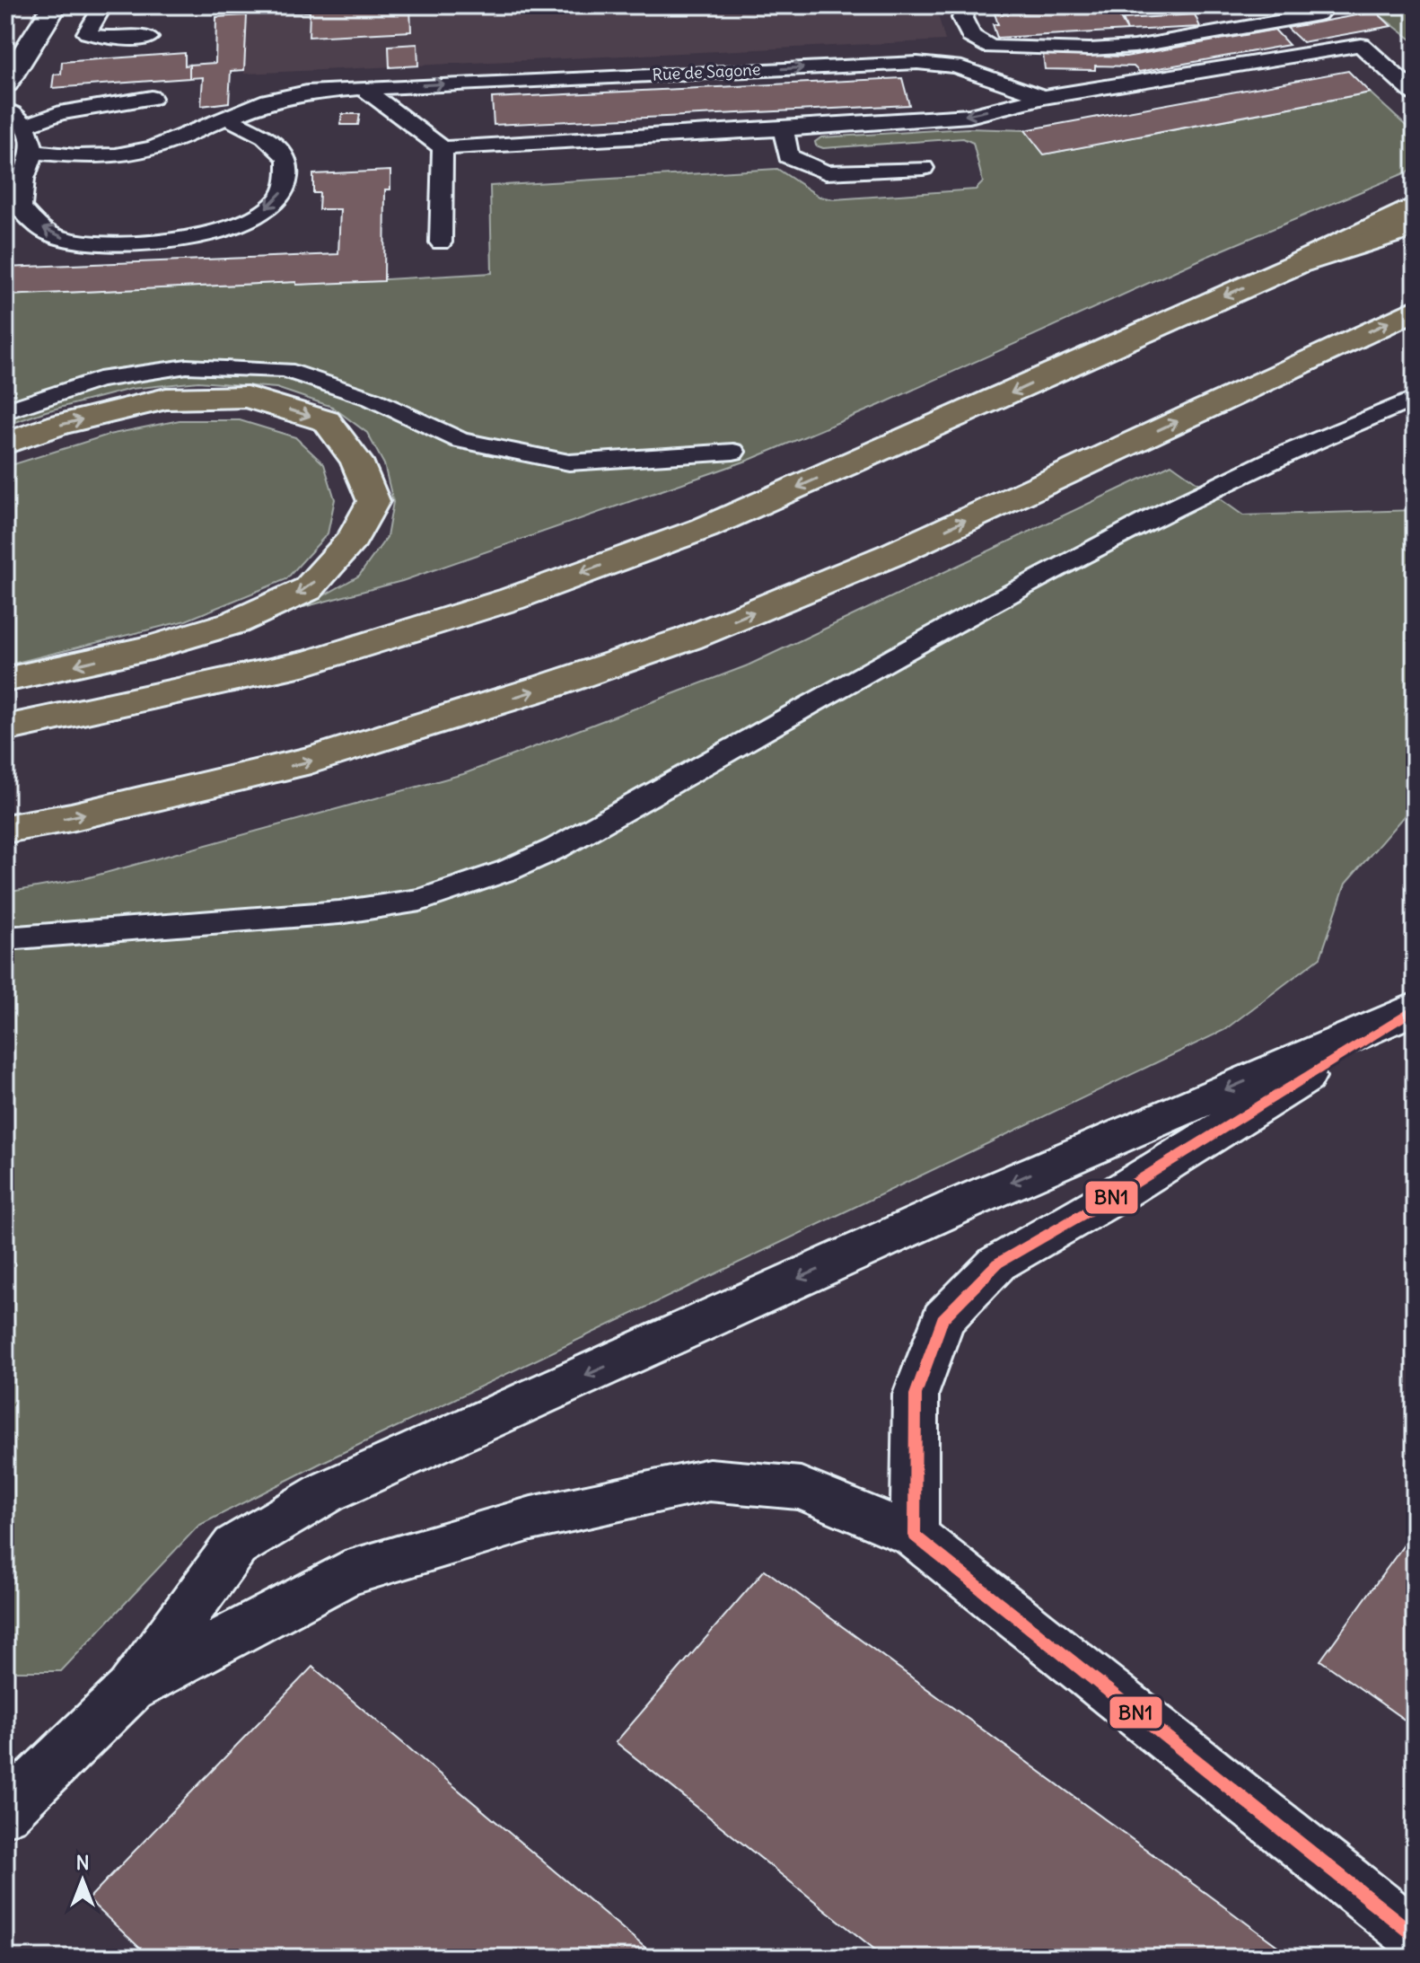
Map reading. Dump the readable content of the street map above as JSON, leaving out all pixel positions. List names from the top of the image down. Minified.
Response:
{"streets":{"lane":["Rue de Sagone"]},"lines":["transit line BN1"],"north":"top"}
